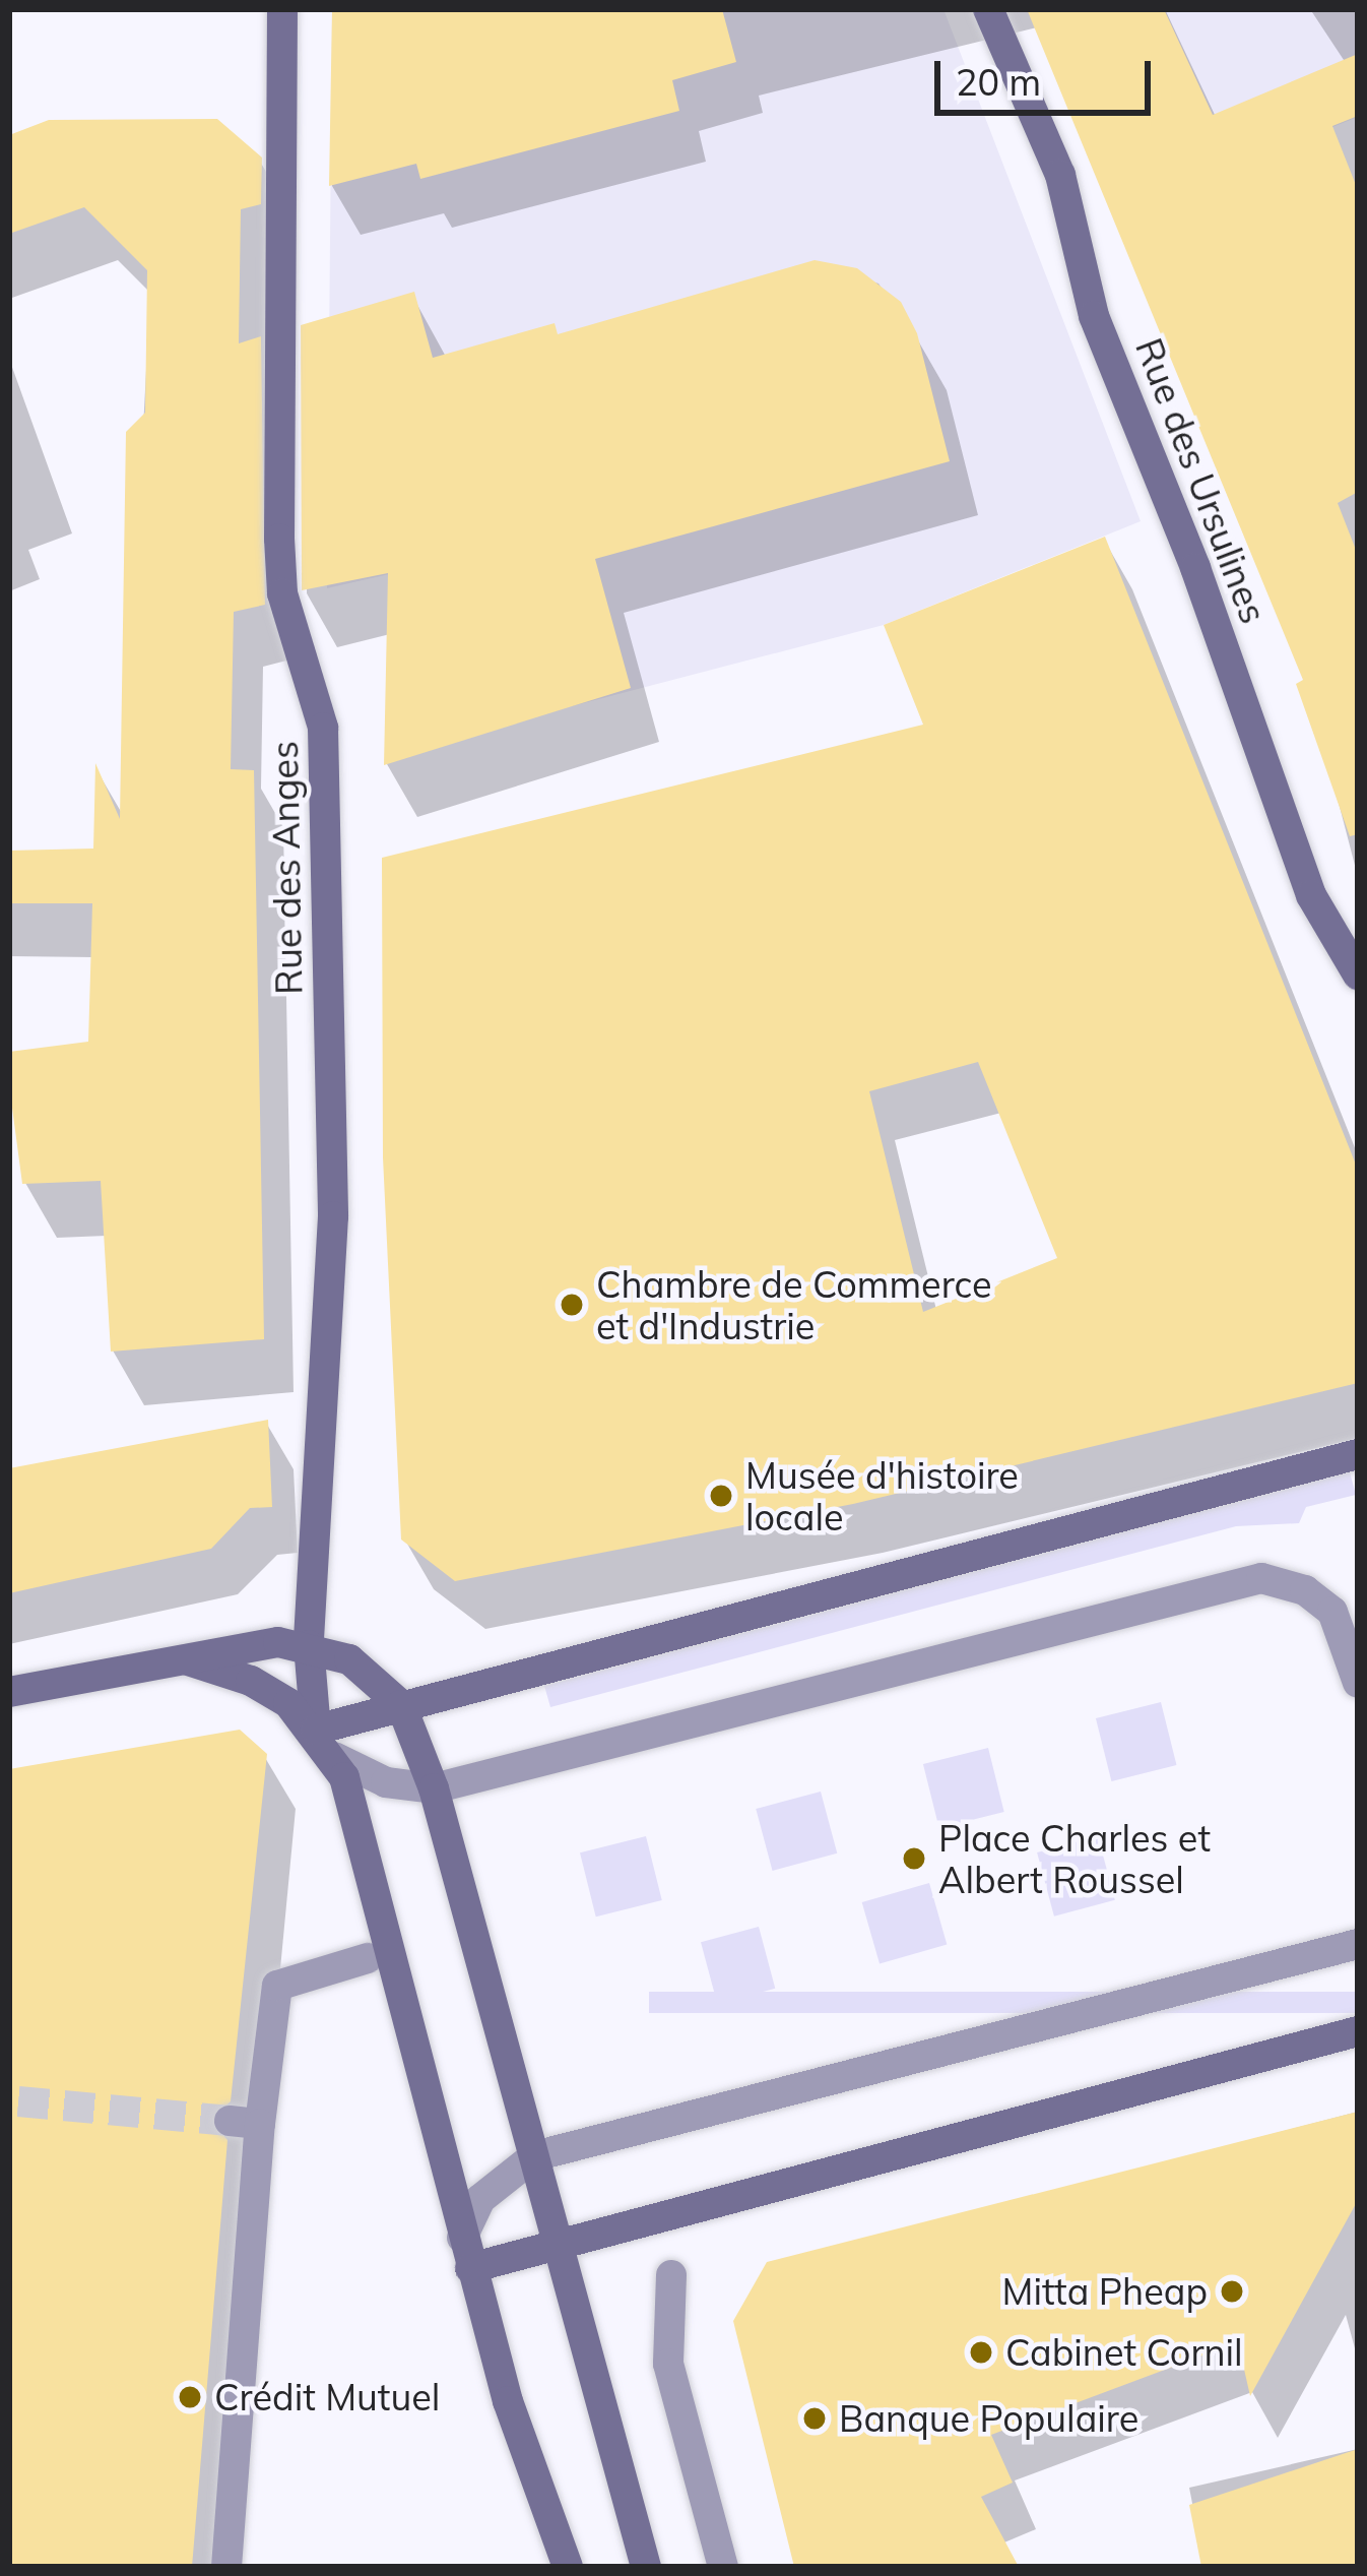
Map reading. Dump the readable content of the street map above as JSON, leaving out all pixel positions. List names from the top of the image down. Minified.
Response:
{"streets":{"main road":["Rue des Ursulines","Rue des Anges"]},"places":["Chambre de Commerce et d'Industrie","Musée d'histoire locale","Place Charles et Albert Roussel","Mitta Pheap","Cabinet Cornil","Crédit Mutuel","Banque Populaire"],"scale_bar":"20 m"}
